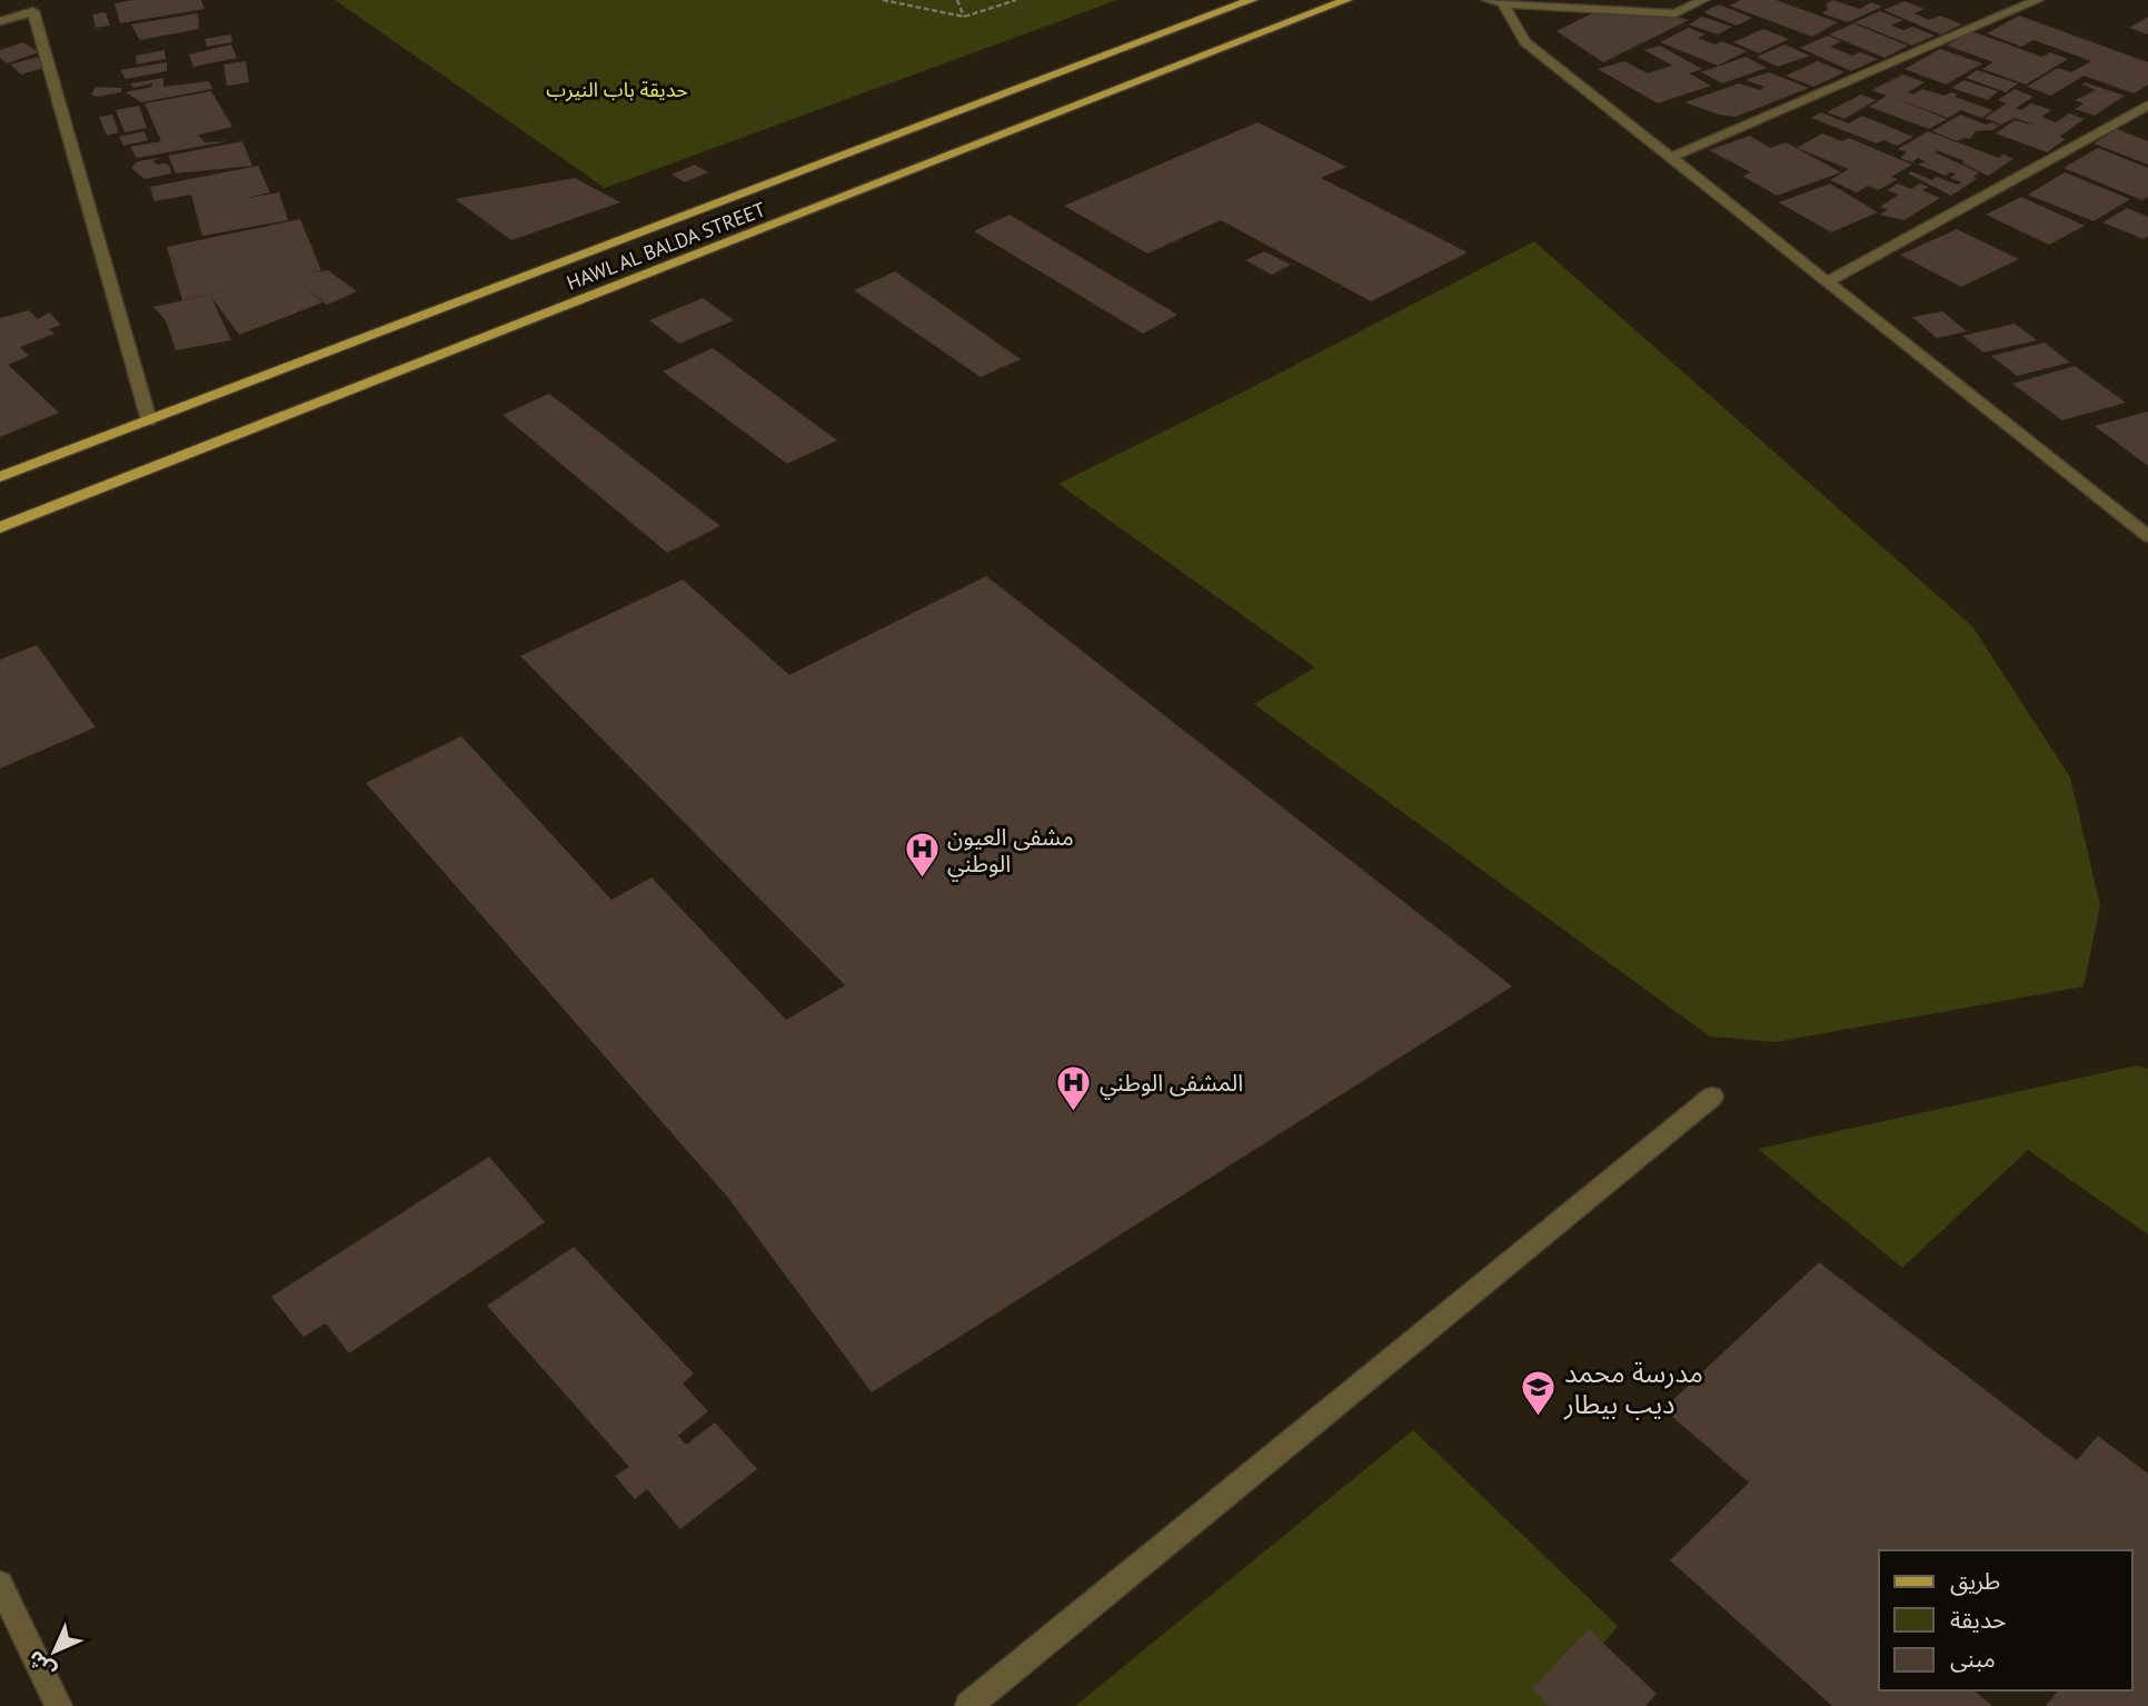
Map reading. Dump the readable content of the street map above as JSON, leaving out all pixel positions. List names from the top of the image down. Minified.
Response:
{"streets":{"main road":["HAWL AL BALDA STREET"]},"parks":["حديقة باب النيرب"],"places":{"hospital":["مشفى العيون الوطني","المشفى الوطني"],"school or university":["مدرسة محمد ديب بيطار"]},"legend":["طريق","حديقة","مبنى"],"north":"bottom left"}
